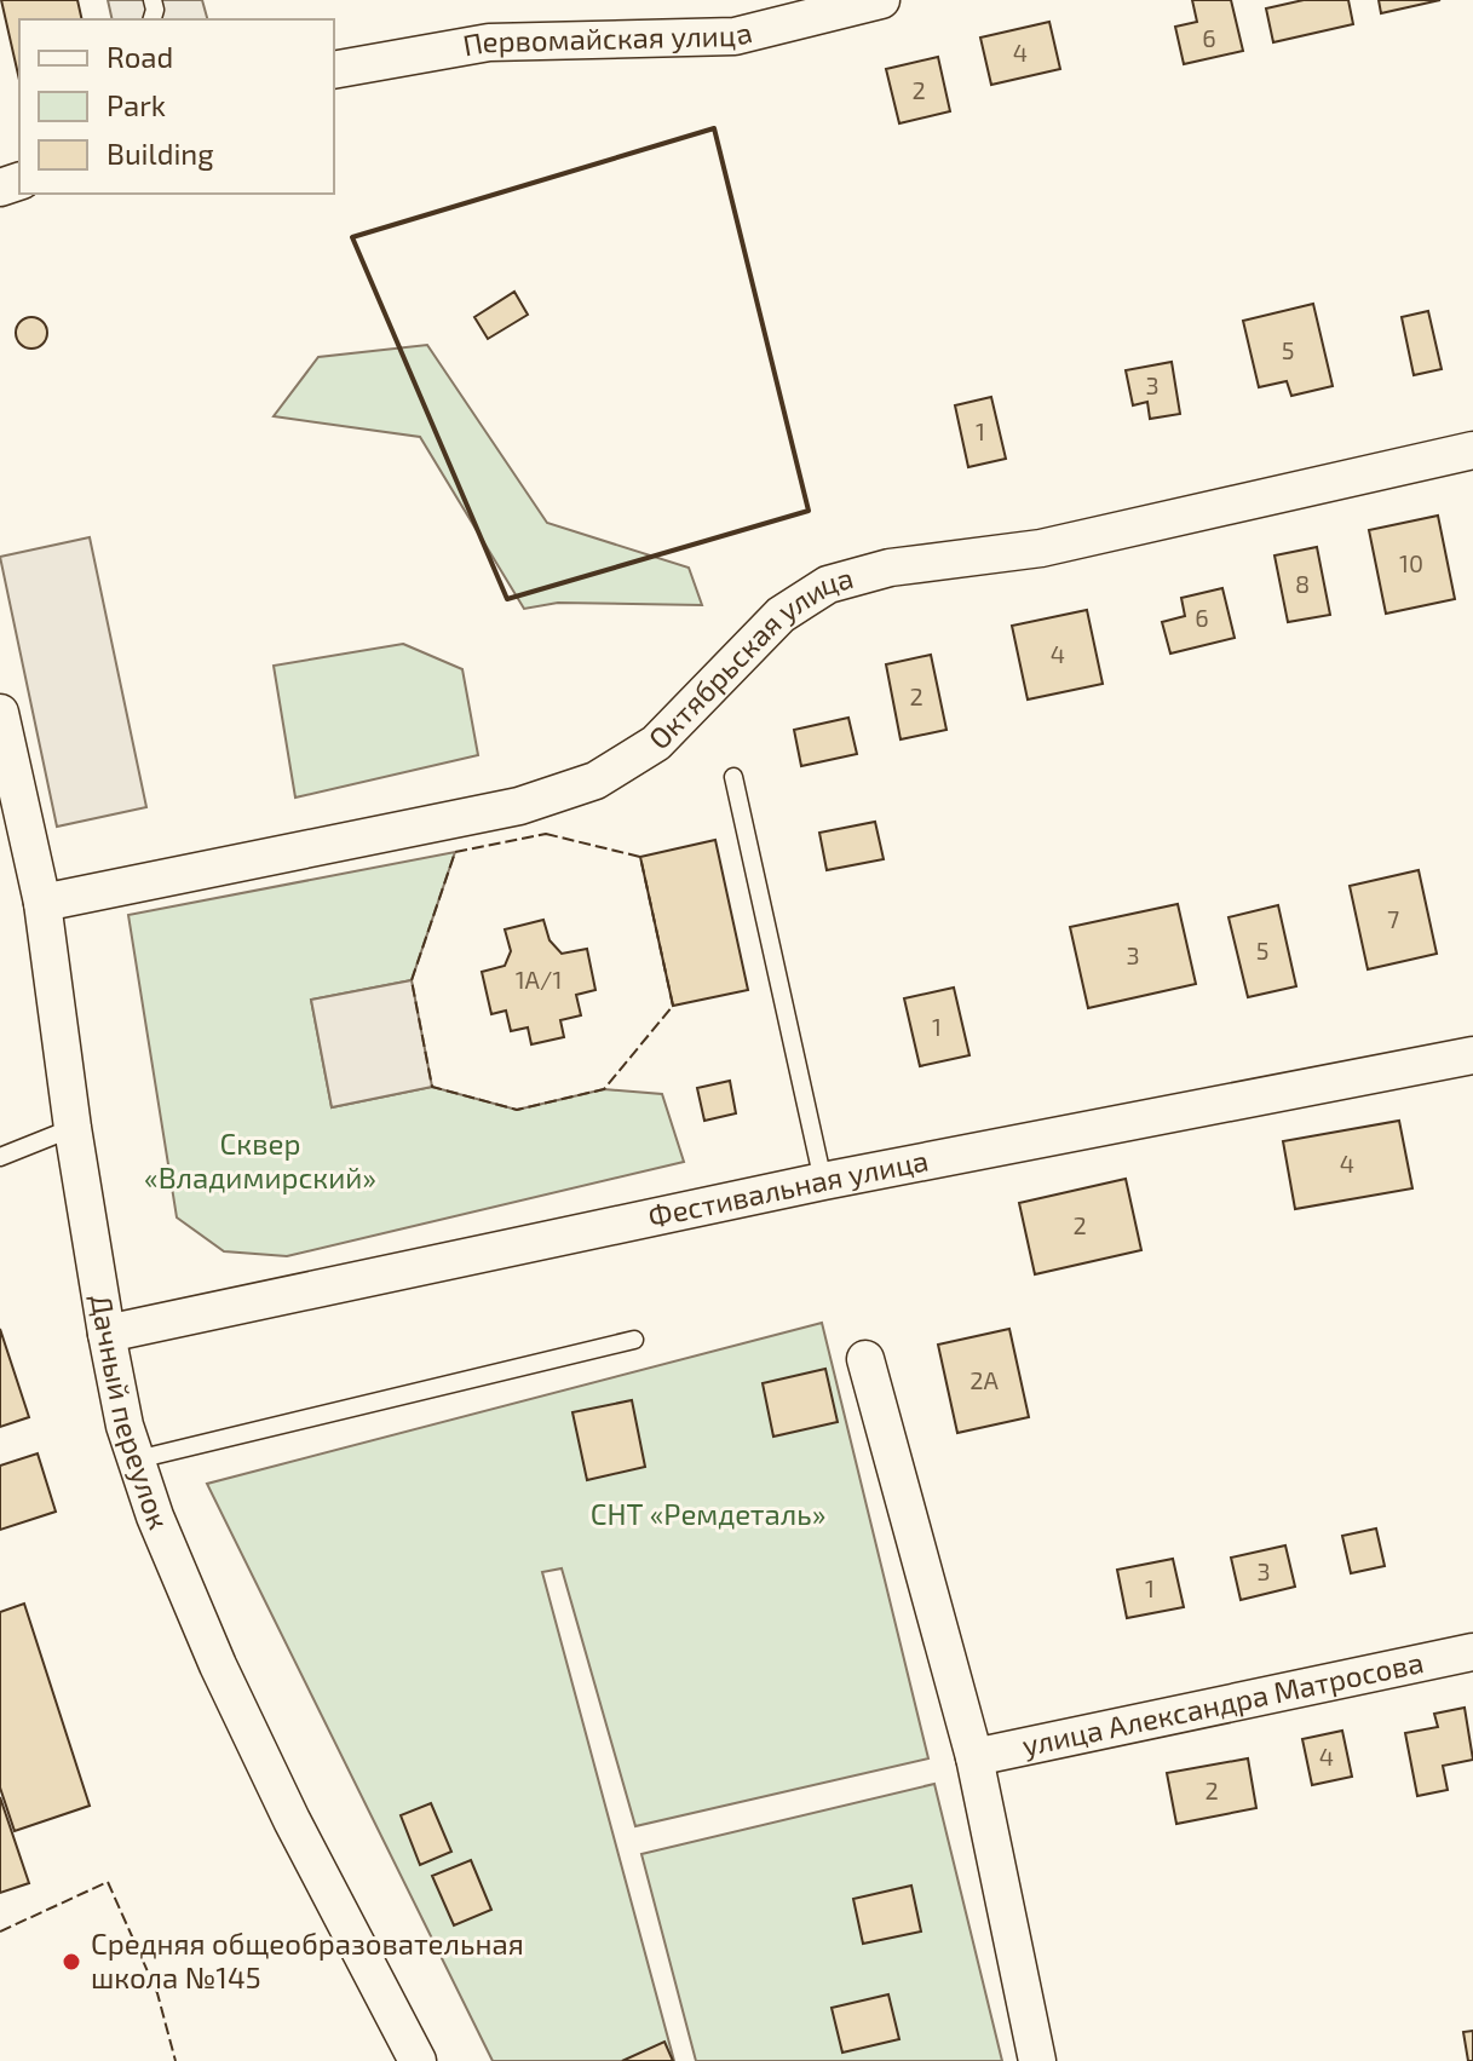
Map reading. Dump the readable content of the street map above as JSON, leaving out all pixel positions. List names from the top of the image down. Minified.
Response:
{"streets":{"street":["Первомайская улица","Октябрьская улица","Фестивальная улица","Дачный переулок","улица Александра Матросова"]},"crossings":[["Октябрьская улица","Дачный переулок"],["Фестивальная улица","Дачный переулок"]],"parks":["Сквер «Владимирский»","СНТ «Ремдеталь»"],"places":["Средняя общеобразовательная школа №145"],"house_numbers":["6","4","2","5","3","1","10","8","6","4","2","7","5","3","1А/1","1","4","2","2А","3","1","4","2"],"legend":["Road","Park","Building"]}
